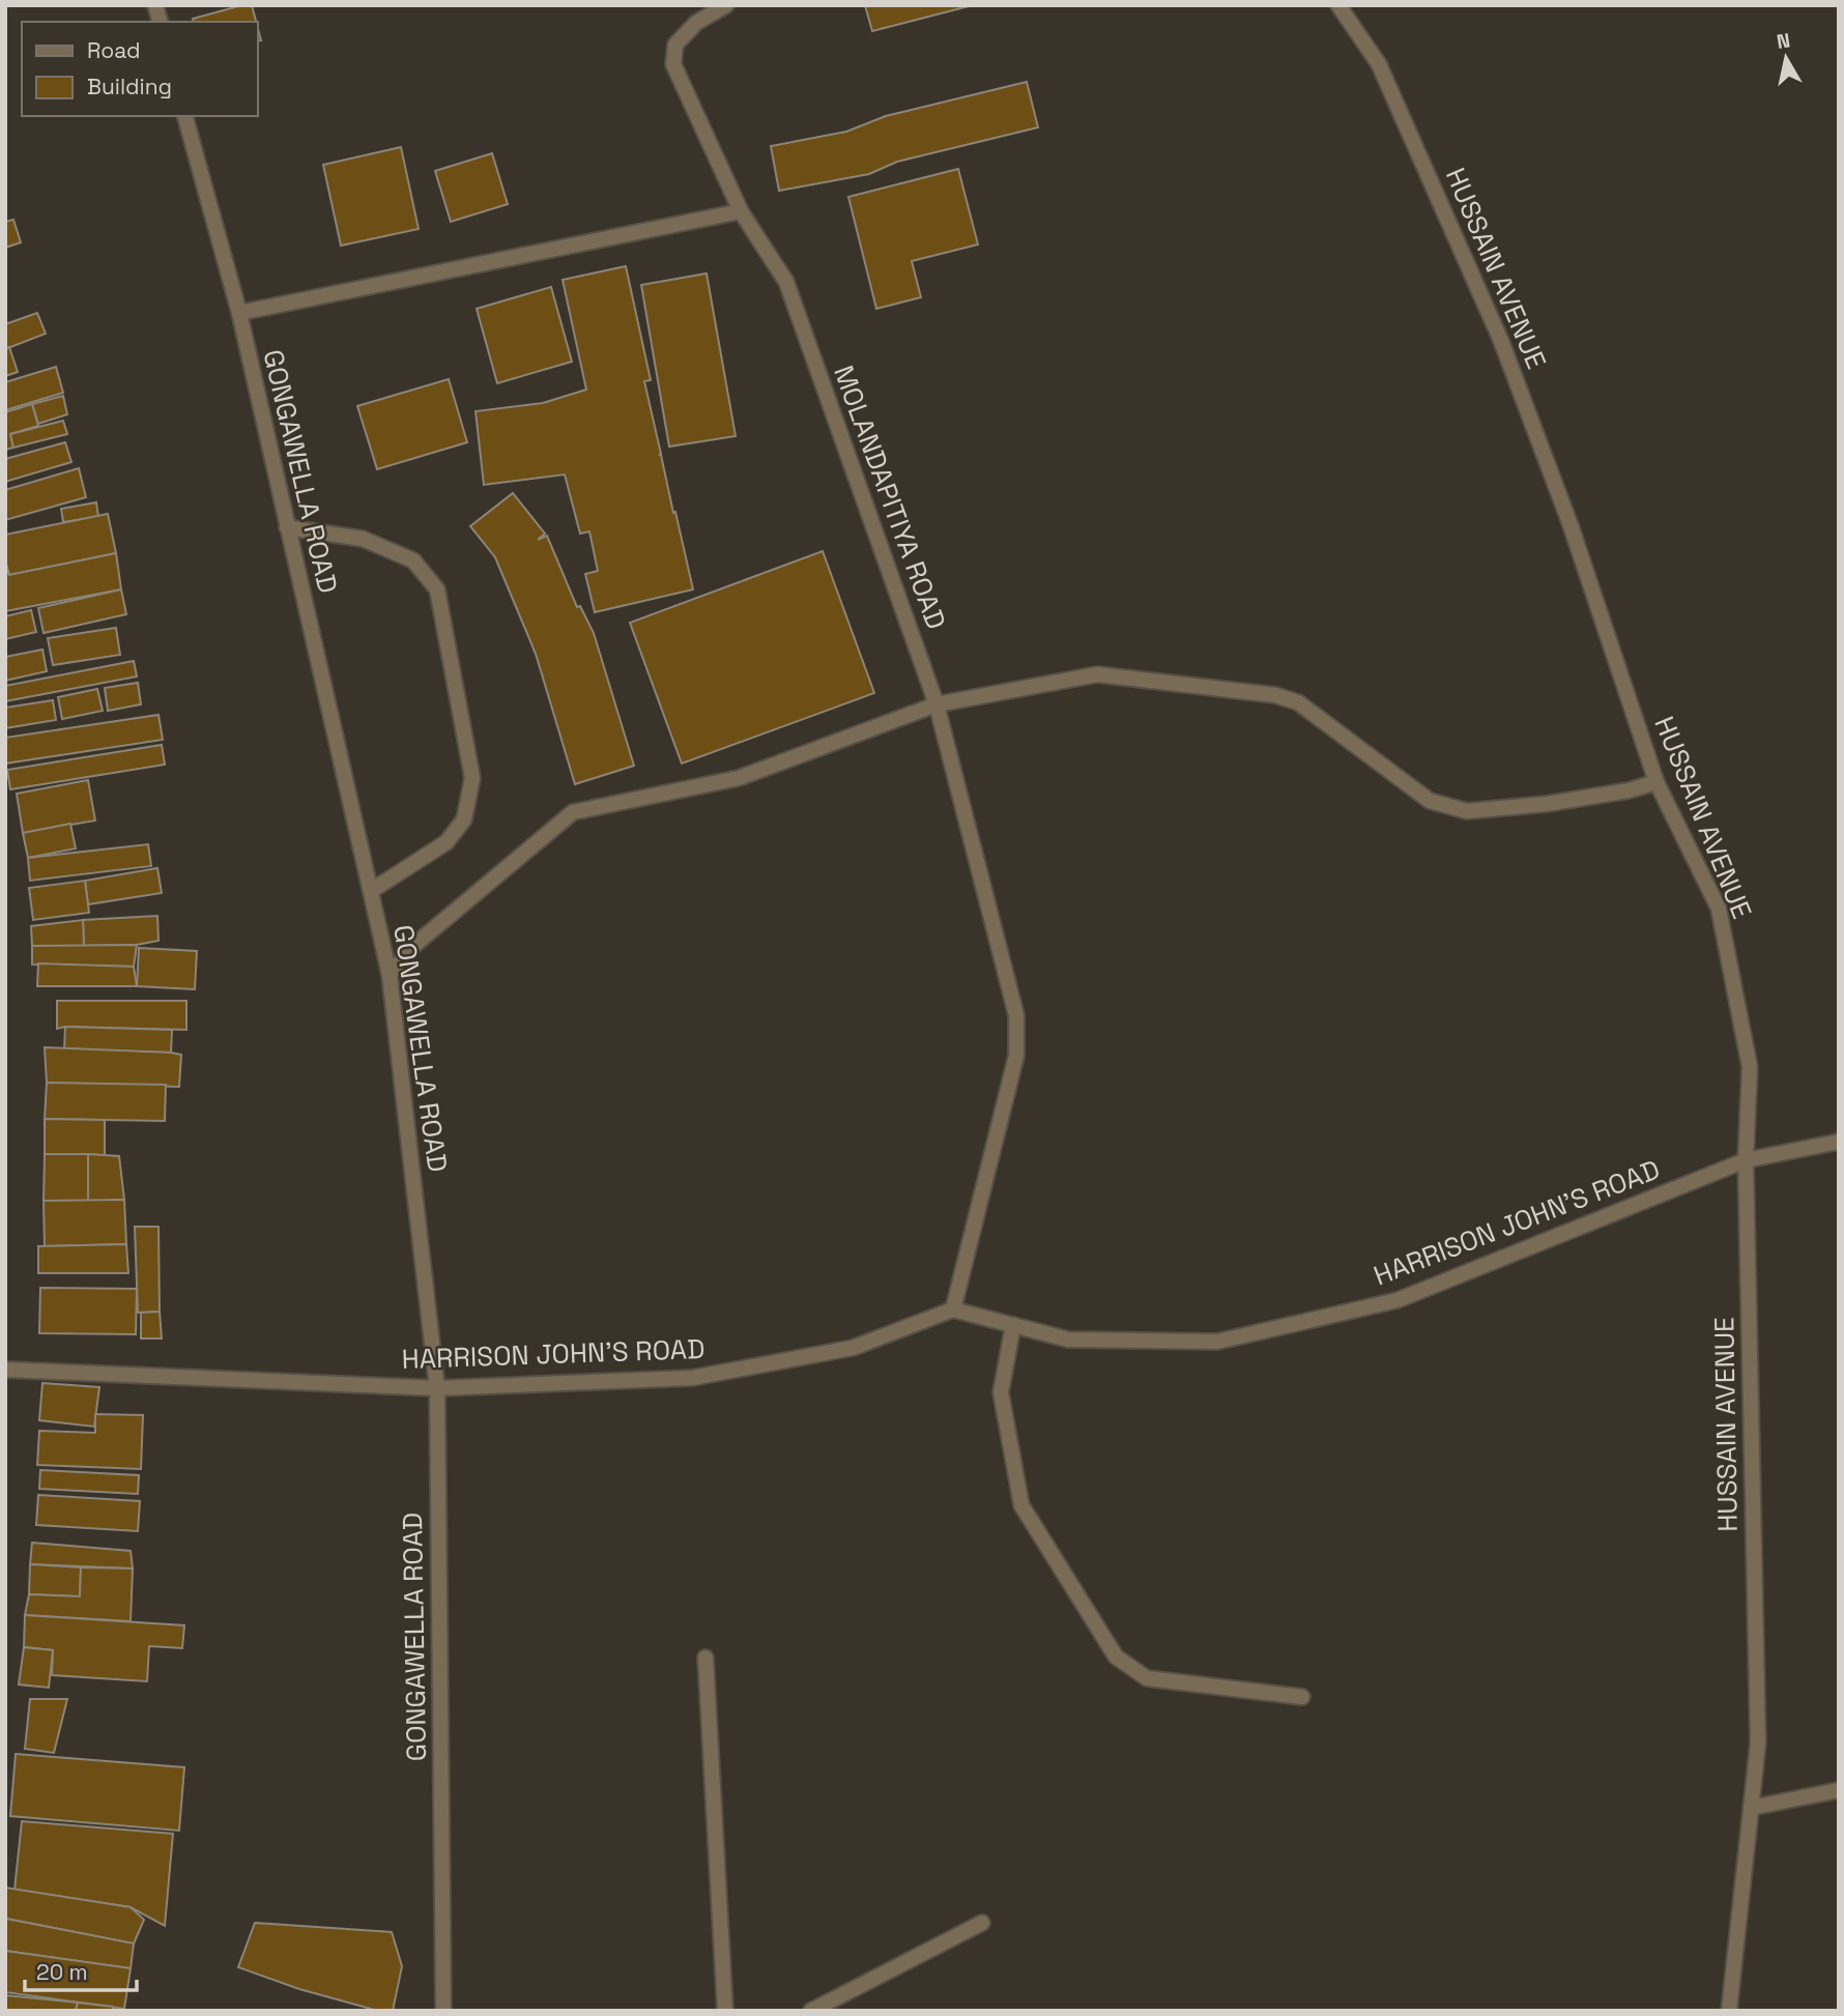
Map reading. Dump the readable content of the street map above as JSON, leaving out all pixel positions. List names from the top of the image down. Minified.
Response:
{"streets":{"street":["HUSSAIN AVENUE","GONGAWELLA ROAD","MOLANDAPITIYA ROAD","HARRISON JOHN'S ROAD"]},"crossings":[["HUSSAIN AVENUE","HARRISON JOHN'S ROAD"],["GONGAWELLA ROAD","HARRISON JOHN'S ROAD"],["MOLANDAPITIYA ROAD","HARRISON JOHN'S ROAD"]],"legend":["Road","Building"],"scale_bar":"20 m","north":"top"}
